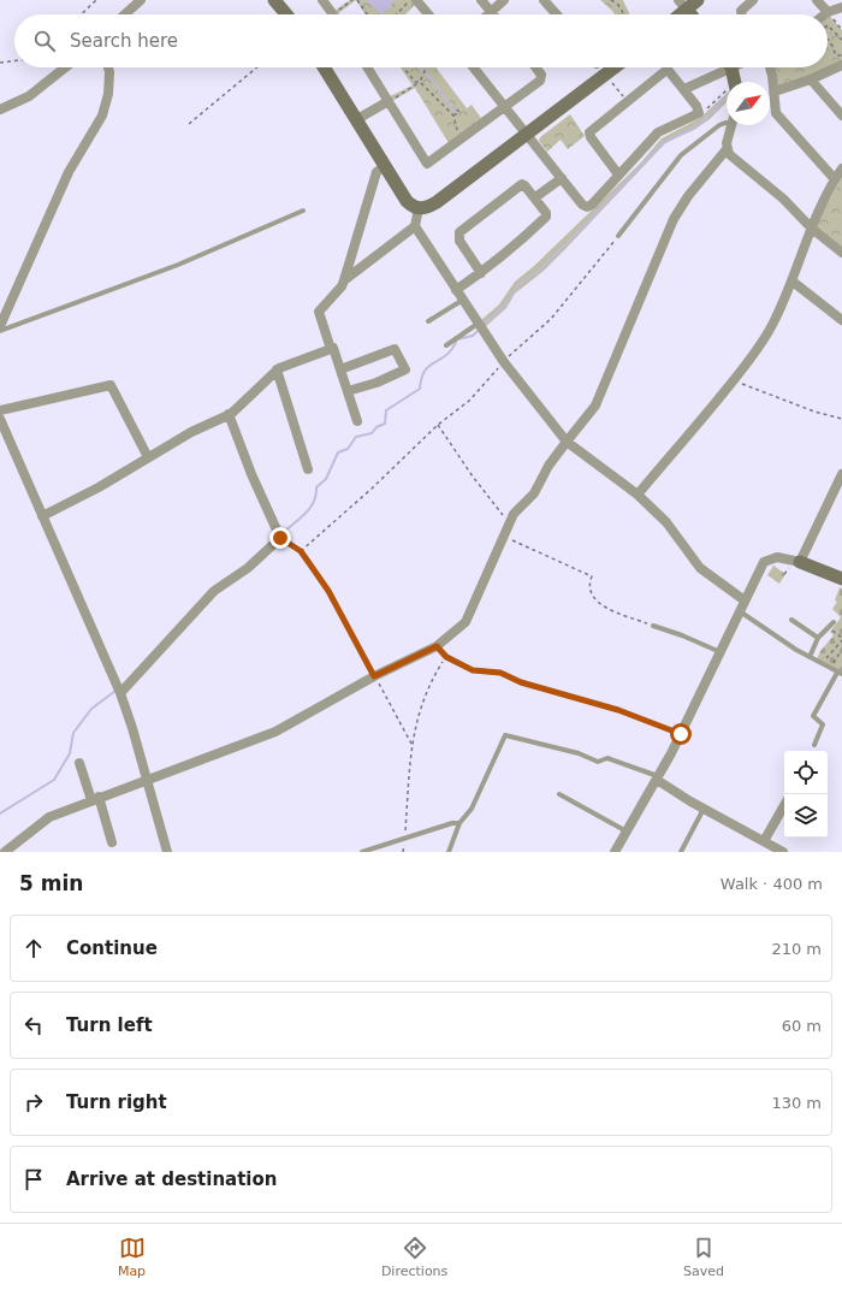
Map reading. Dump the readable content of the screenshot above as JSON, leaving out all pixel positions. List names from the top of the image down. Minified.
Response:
{"north":"top right","page":{"search":"Search here","heading":["5 min","Walk · 400 m"],"list":[["Continue","210 m"],["Turn left","60 m"],["Turn right","130 m"],"Arrive at destination"],"nav":["Map","Directions","Saved"]}}
